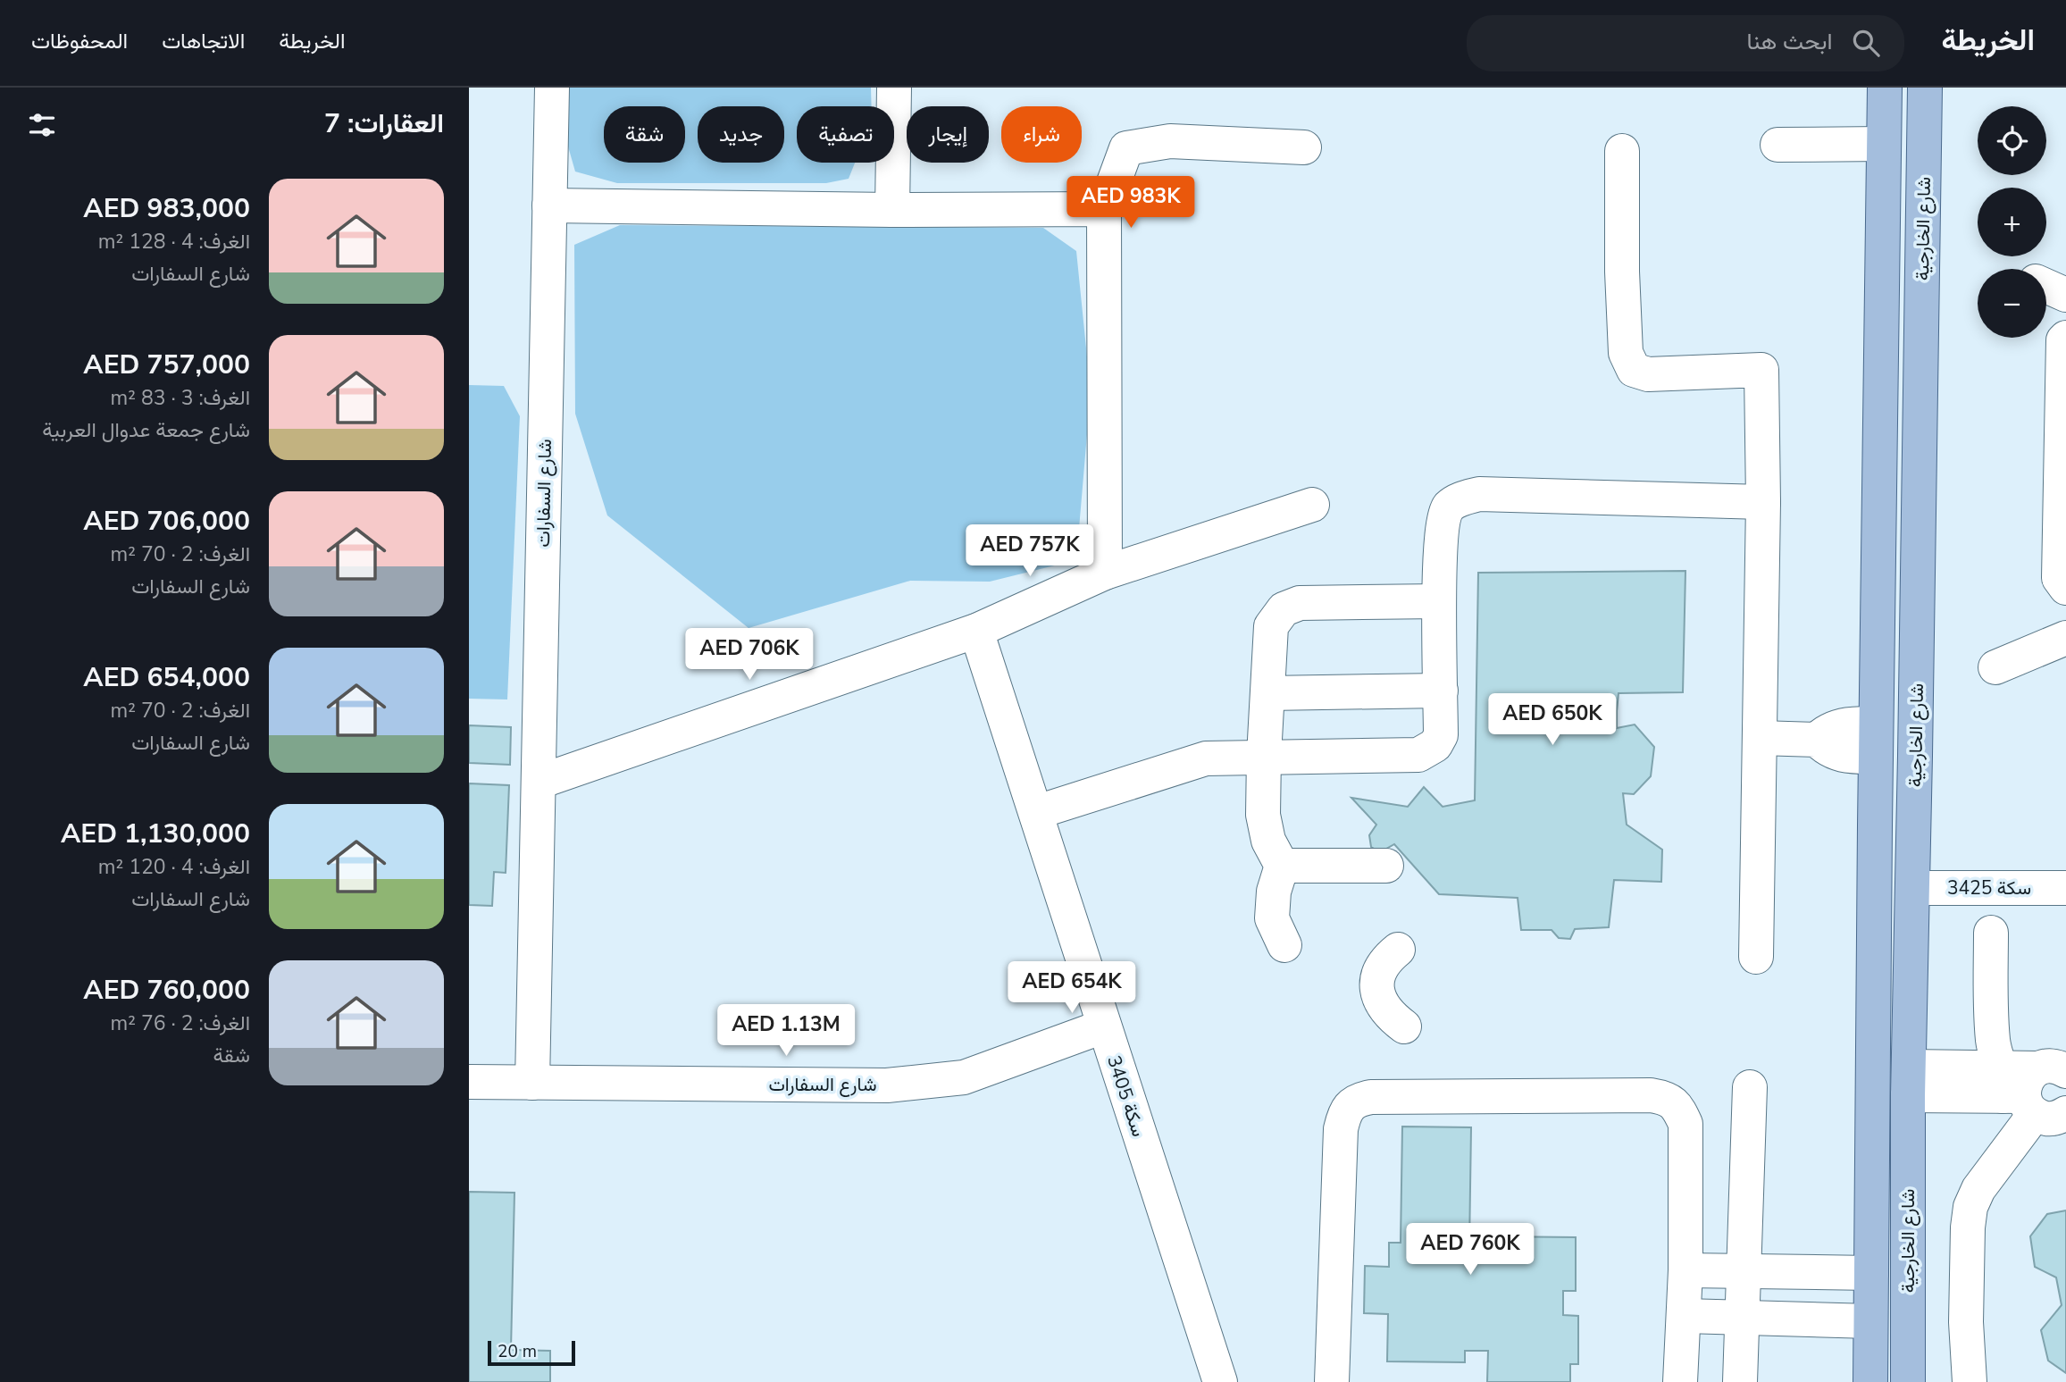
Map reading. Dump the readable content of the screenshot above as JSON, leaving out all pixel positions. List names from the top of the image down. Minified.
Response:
{"streets":{"main road":["شارع الخارجية"],"street":["شارع السفارات","سكة 3425","سكة 3405"]},"crossings":[["شارع الخارجية","سكة 3425"],["شارع السفارات","سكة 3405"]],"scale_bar":"20 m","page":{"header":"الخريطة","search":"ابحث هنا","nav":["الخريطة","الاتجاهات","المحفوظات"],"heading":"العقارات: 7","map_buttons":["+","−"],"chip":["شراء","إيجار","تصفية","جديد","شقة"],"list":[{"name":"AED 983,000","note":"الغرف: 4 · 128 m² · شارع السفارات"},{"name":"AED 757,000","note":"الغرف: 3 · 83 m² · شارع جمعة عدوال العربية"},{"name":"AED 706,000","note":"الغرف: 2 · 70 m² · شارع السفارات"},{"name":"AED 654,000","note":"الغرف: 2 · 70 m² · شارع السفارات"},{"name":"AED 1,130,000","note":"الغرف: 4 · 120 m² · شارع السفارات"},{"name":"AED 760,000","note":"الغرف: 2 · 76 m² · شقة"}],"price":["AED 983K","AED 757K","AED 706K","AED 650K","AED 654K","AED 1.13M","AED 760K"],"scale":"20 m"}}
